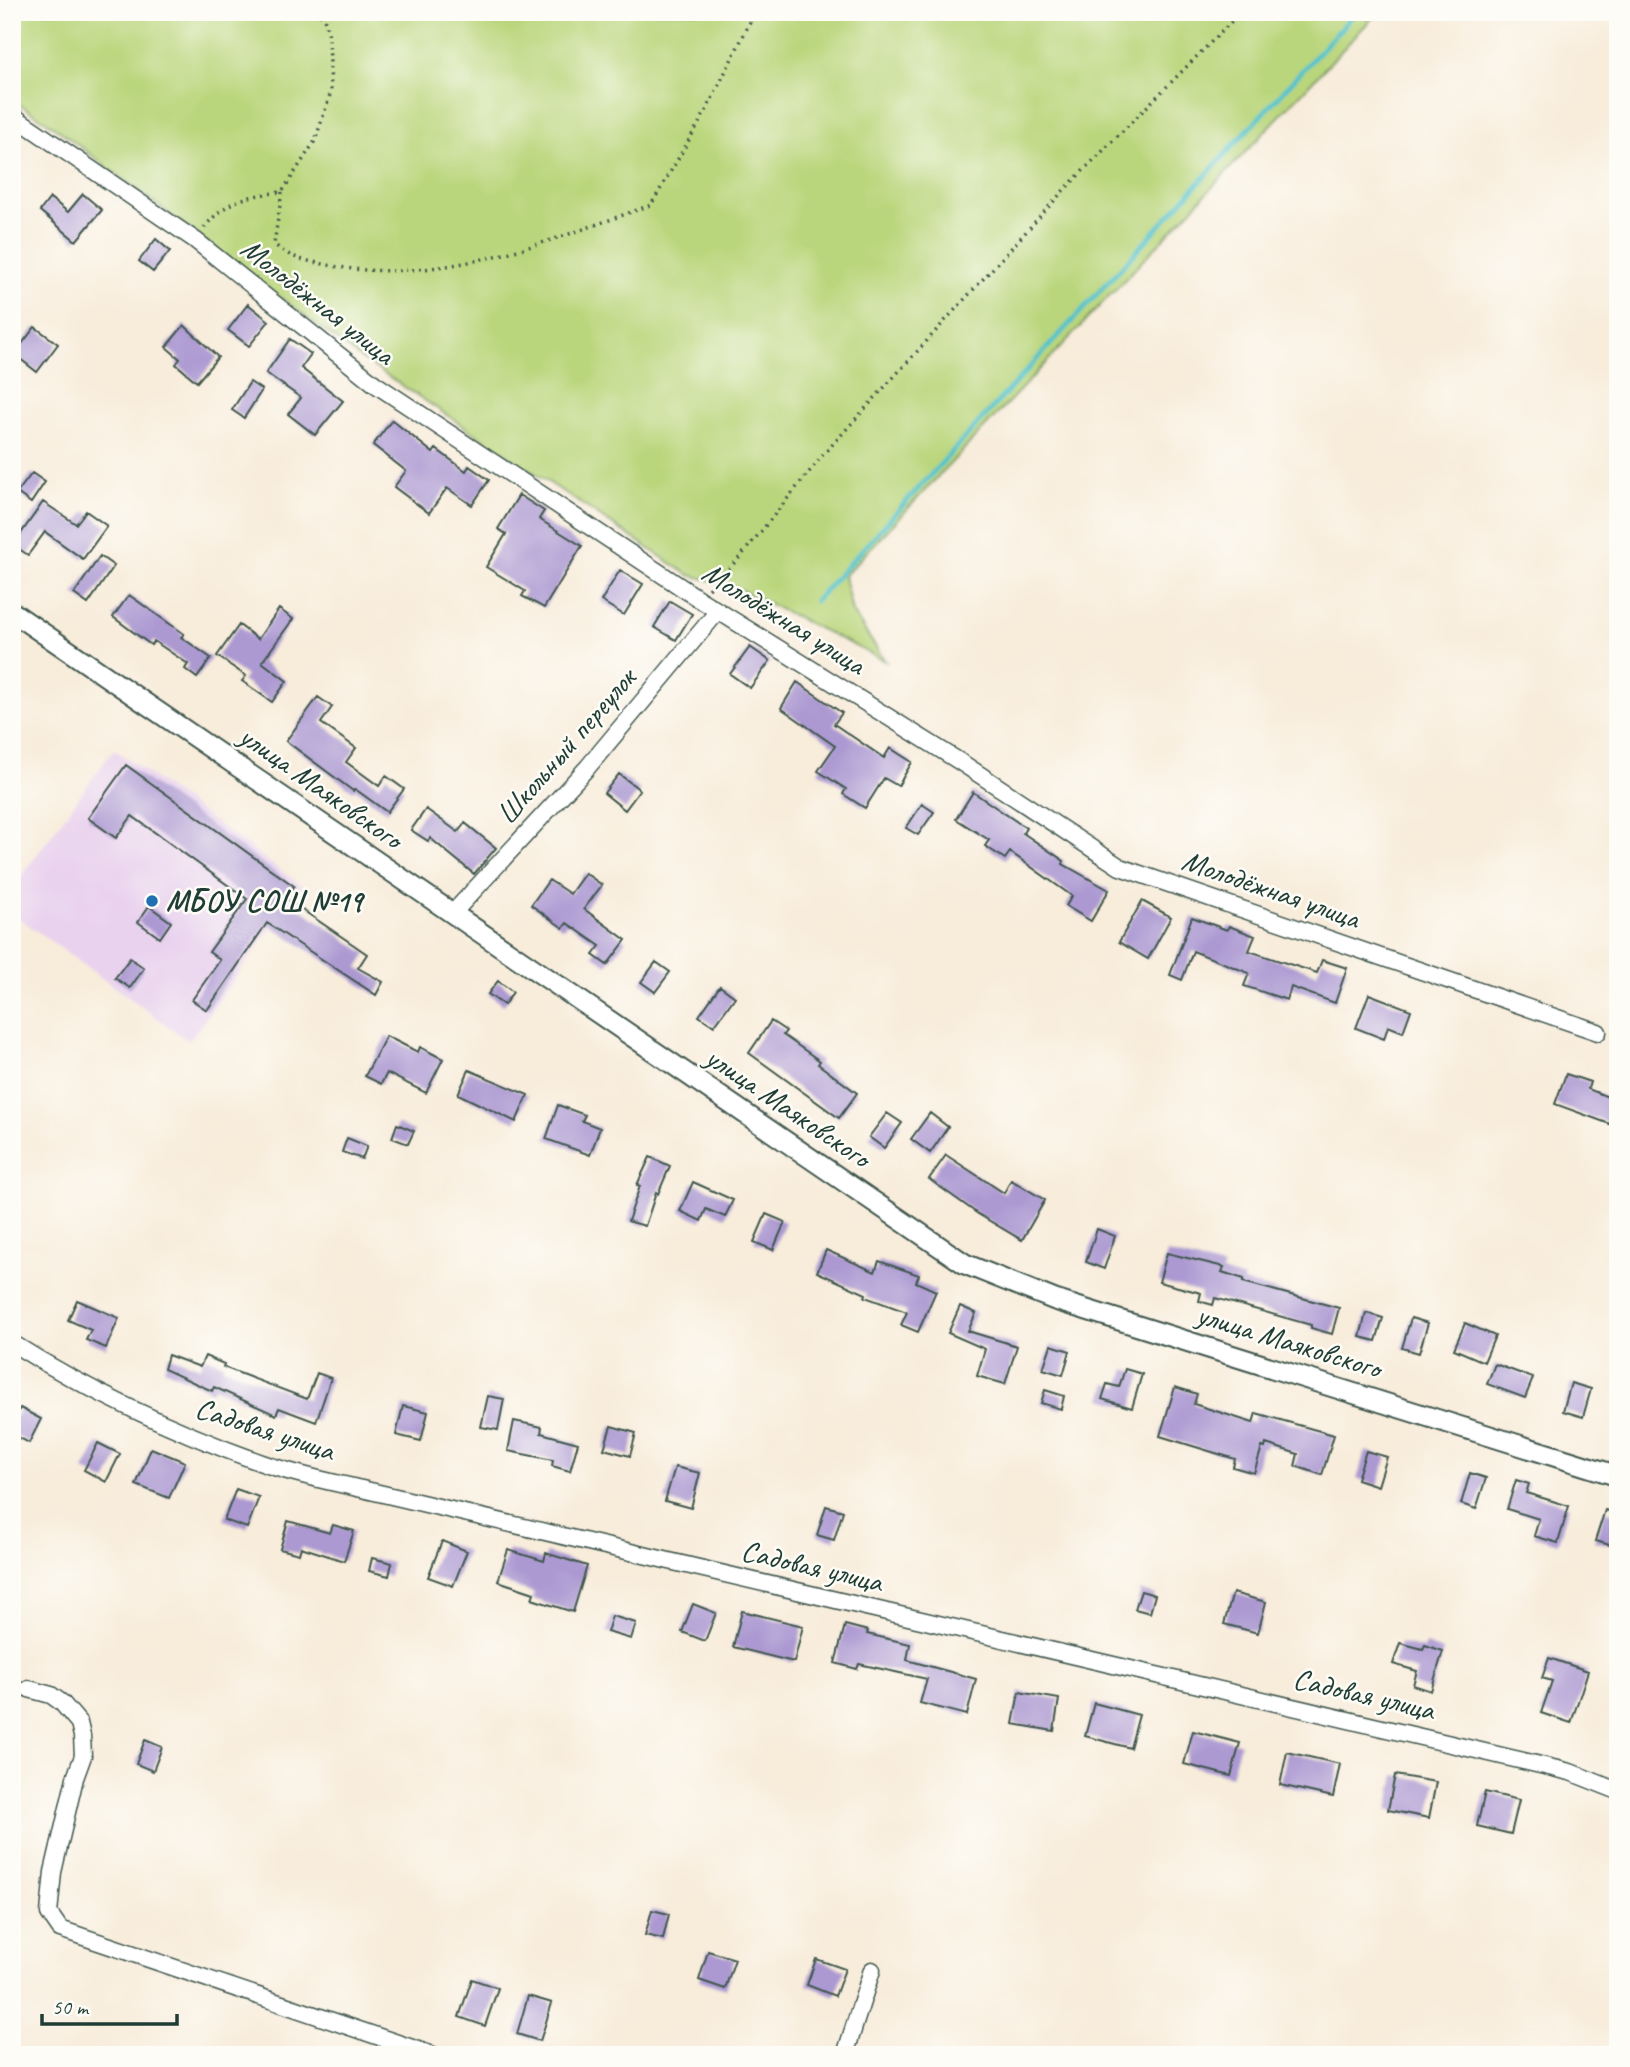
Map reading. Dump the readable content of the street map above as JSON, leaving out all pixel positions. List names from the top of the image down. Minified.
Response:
{"streets":{"street":["Молодёжная улица","Школьный переулок","улица Маяковского","Садовая улица"]},"crossings":[["Молодёжная улица","Школьный переулок"],["Школьный переулок","улица Маяковского"]],"places":["МБОУ СОШ №19"],"scale_bar":"50 m"}
